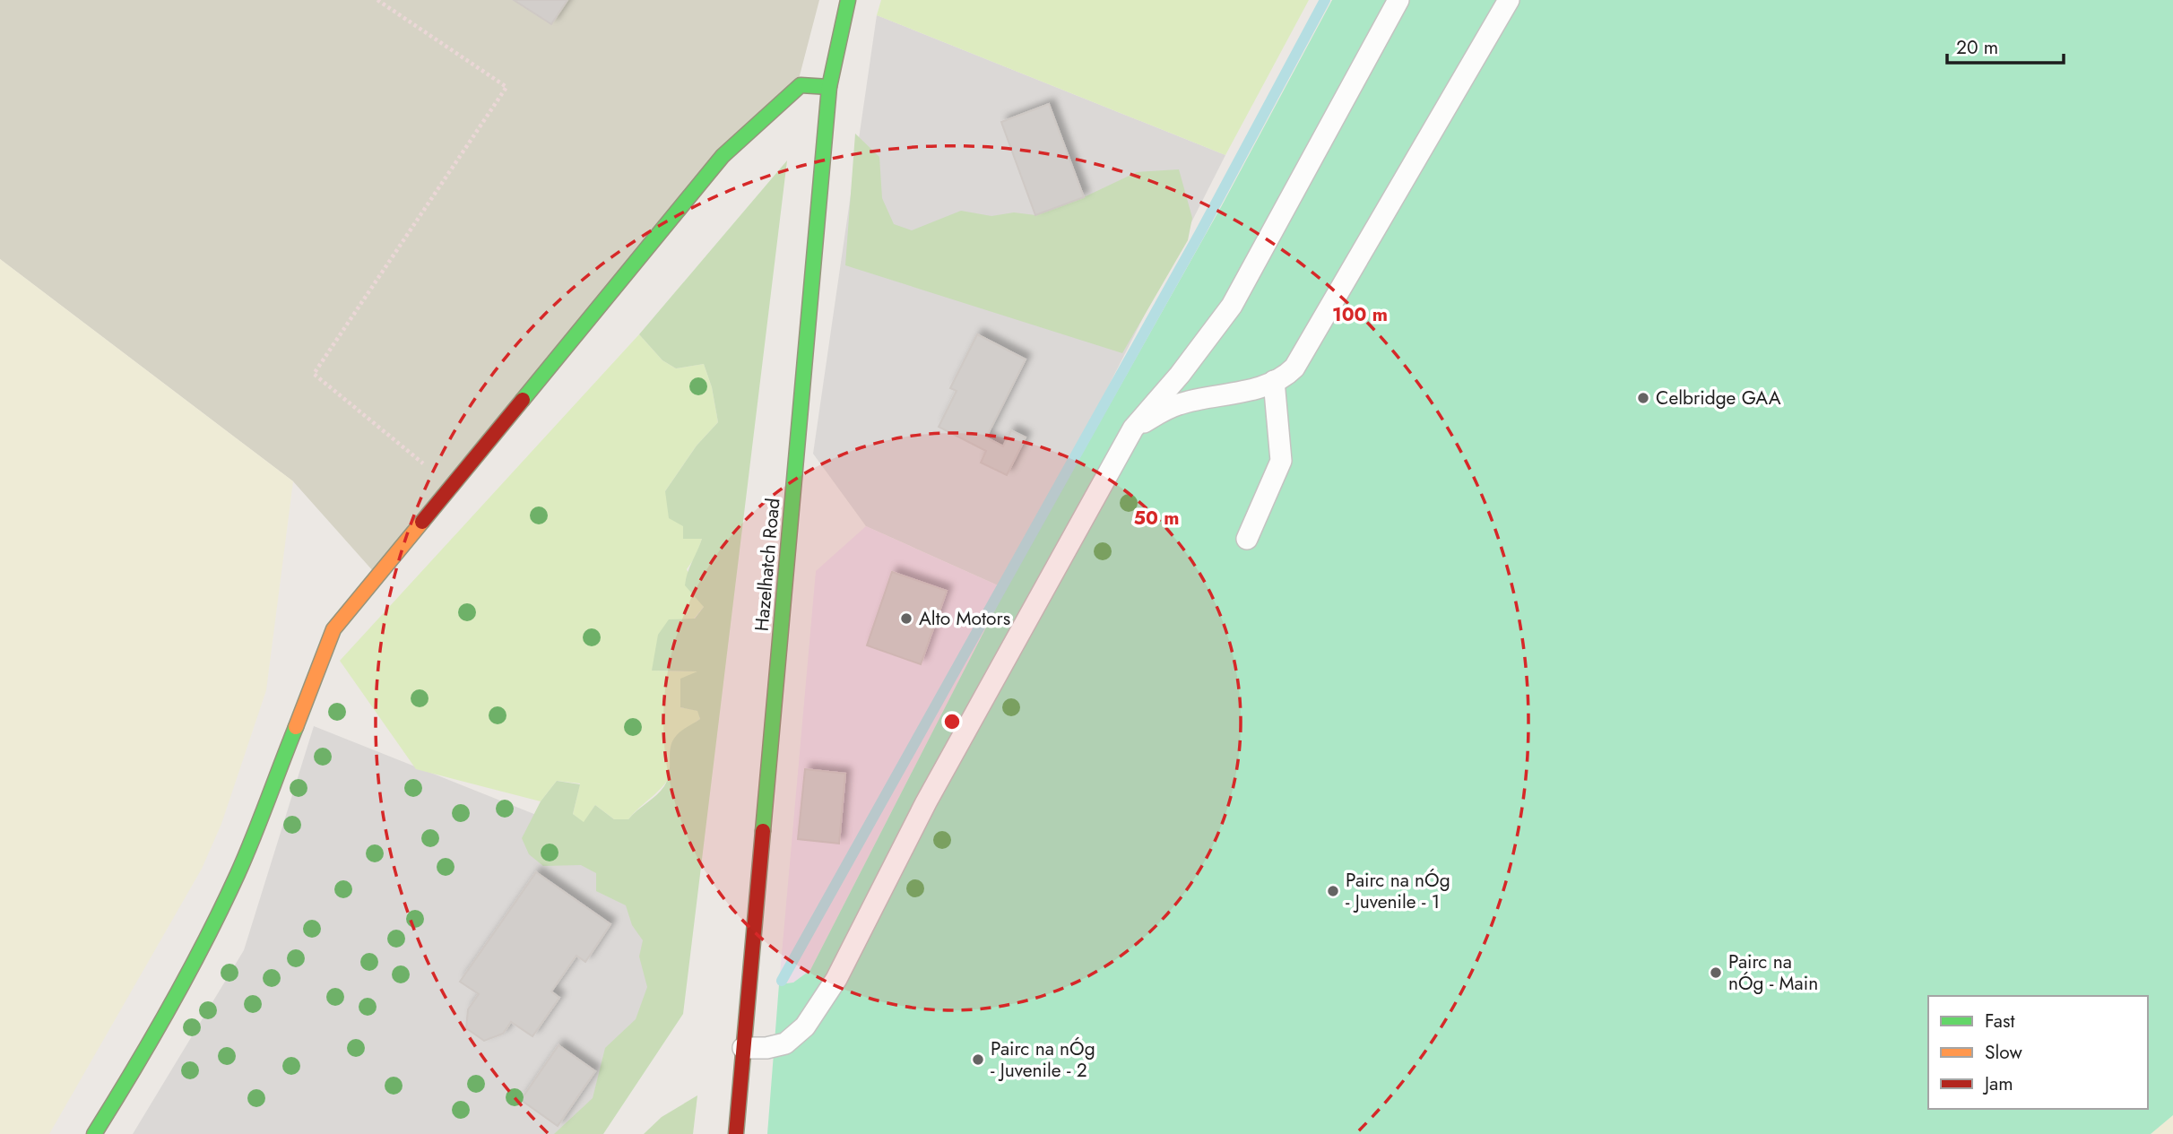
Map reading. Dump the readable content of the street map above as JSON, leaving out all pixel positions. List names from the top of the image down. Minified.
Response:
{"streets":{"street":["Hazelhatch Road"]},"places":["Celbridge GAA","Alto Motors","Pairc na nÓg - Juvenile - 1","Pairc na nÓg - Main","Pairc na nÓg - Juvenile - 2"],"legend":["Fast","Slow","Jam"],"scale_bar":"20 m","rings":["100 m","50 m"]}
